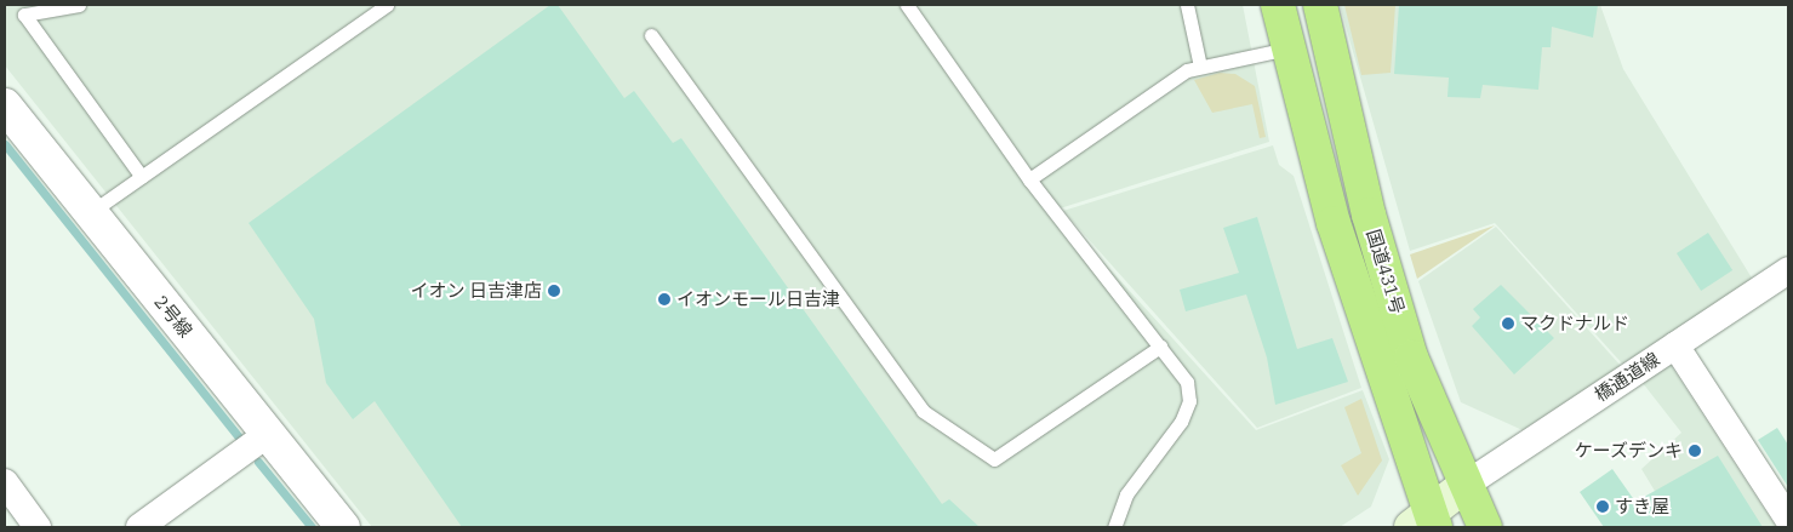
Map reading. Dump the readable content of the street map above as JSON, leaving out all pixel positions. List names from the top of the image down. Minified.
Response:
{"streets":{"highway":["国道431号"],"street":["2号線","橋通道線"]},"crossings":[["国道431号","橋通道線"]],"places":["イオン 日吉津店","イオンモール日吉津","マクドナルド","ケーズデンキ","すき屋"]}
